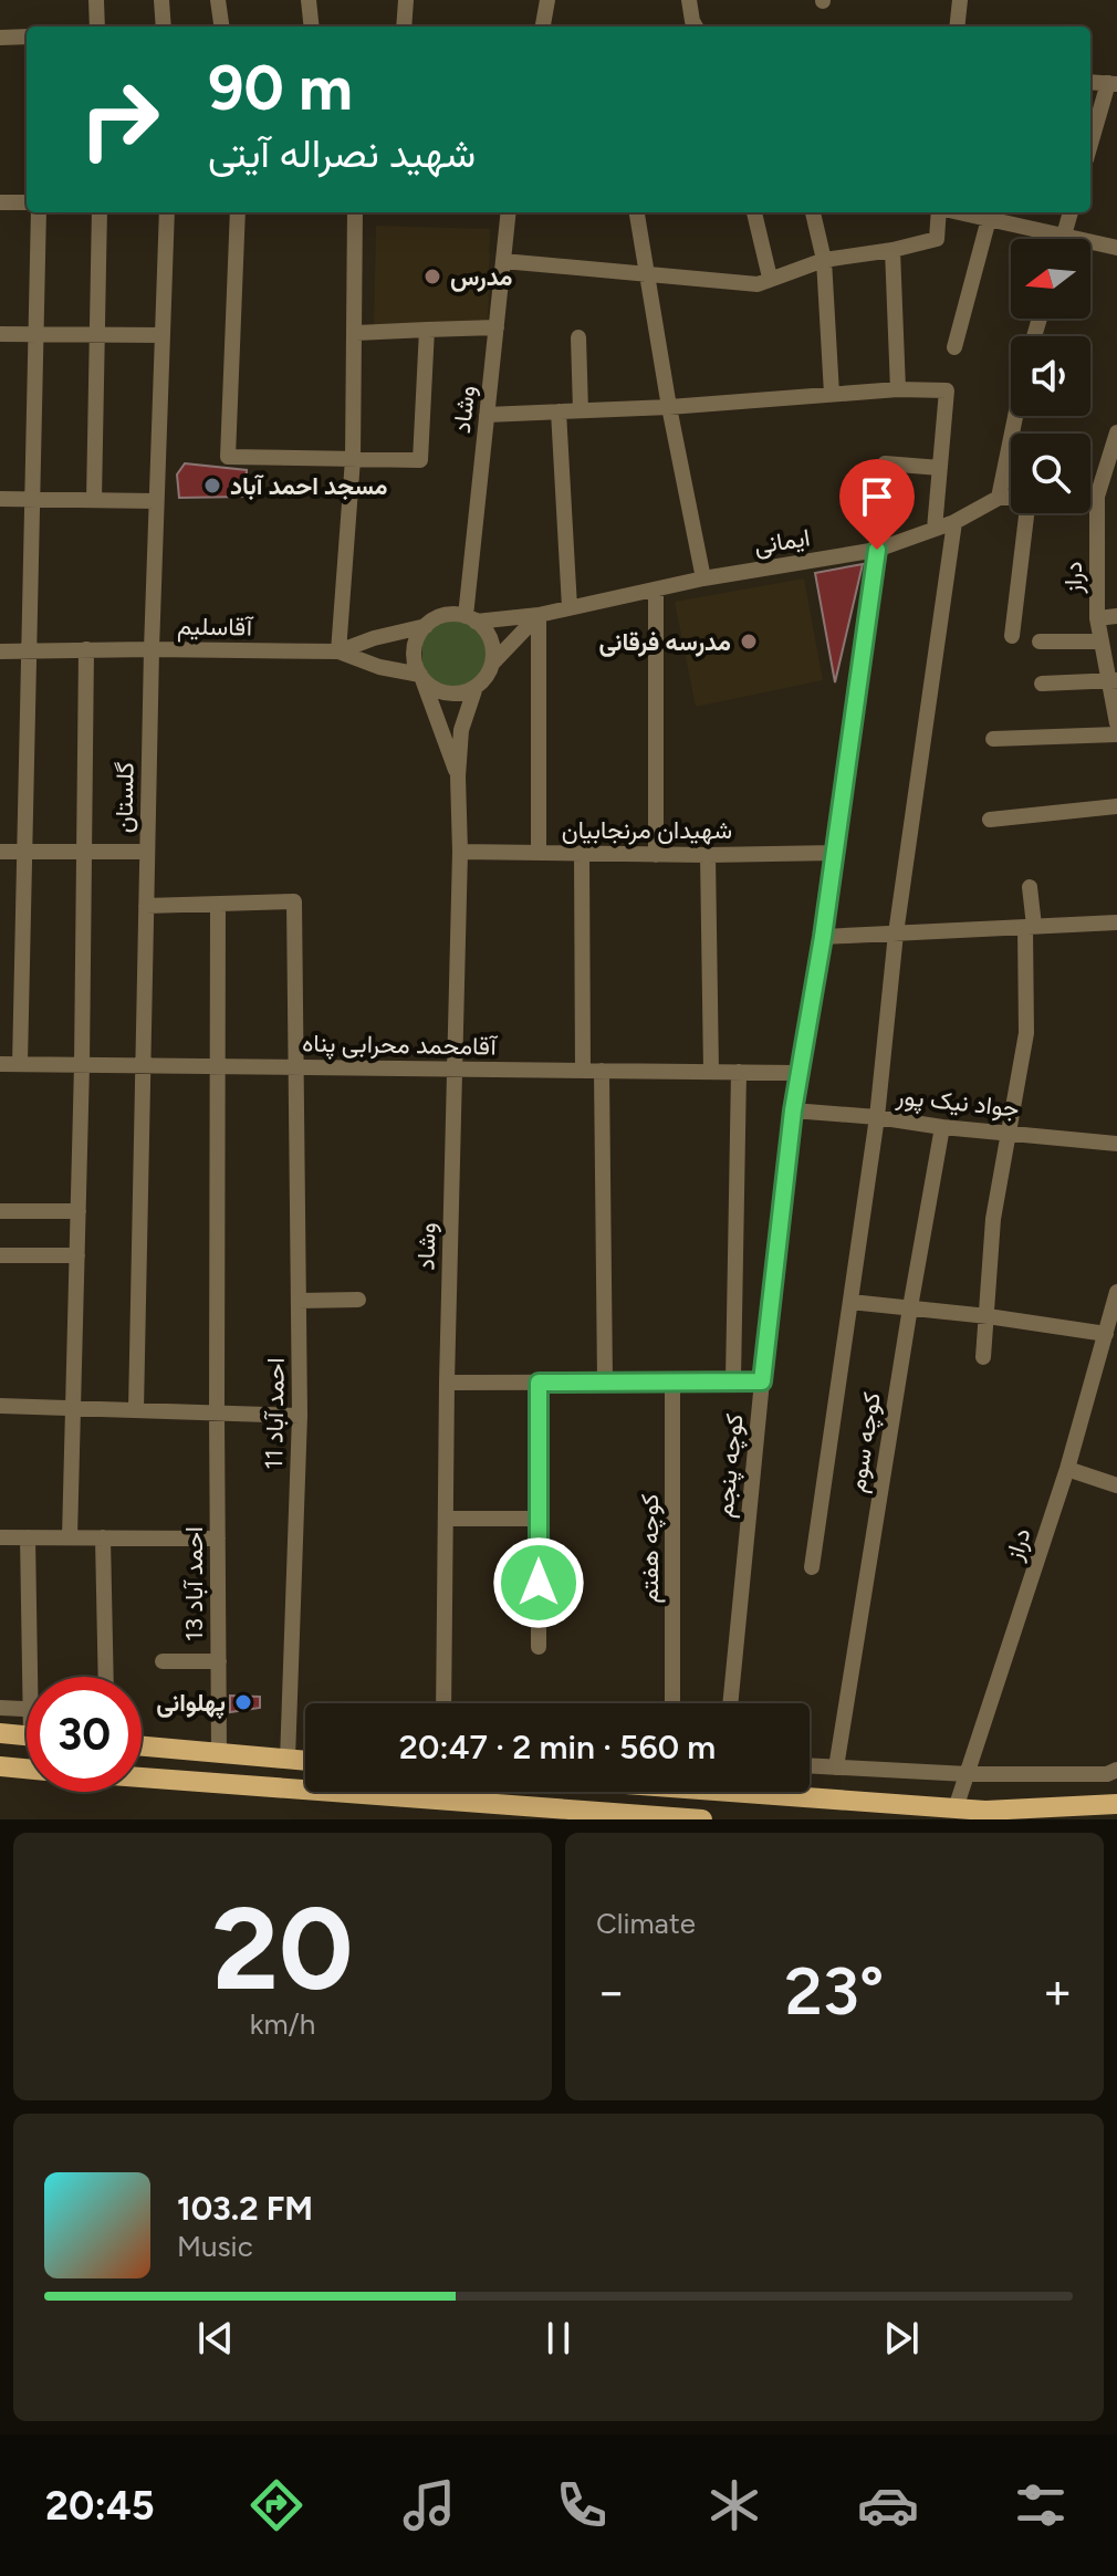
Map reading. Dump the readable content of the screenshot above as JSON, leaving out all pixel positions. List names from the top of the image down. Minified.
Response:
{"streets":{"street":["وشاد","ایمانی","دراز","آقاسلیم","گلستان","شهیدان مرنجابیان","آقامحمد محرابی پناه","جواد نیک پور","احمد آباد 11","کوچه سوم","کوچه پنجم","کوچه هفتم","احمد آباد 13"]},"crossings":[["وشاد","ایمانی"],["وشاد","آقاسلیم"],["وشاد","شهیدان مرنجابیان"],["وشاد","آقامحمد محرابی پناه"],["ایمانی","آقاسلیم"],["ایمانی","کوچه پنجم"],["آقاسلیم","گلستان"],["شهیدان مرنجابیان","کوچه پنجم"],["آقامحمد محرابی پناه","احمد آباد 11"],["آقامحمد محرابی پناه","کوچه پنجم"],["آقامحمد محرابی پناه","احمد آباد 13"],["جواد نیک پور","کوچه سوم"],["جواد نیک پور","کوچه پنجم"],["احمد آباد 11","احمد آباد 13"]],"places":["مدرس","مسجد احمد آباد","مدرسه فرقانی","پهلوانی"],"north":"left","page":{"turn":["90 m","شهید نصراله آیتی"],"limit":"30","trip":"20:47 · 2 min · 560 m","tile":[["20","km/h"],"Climate"],"heat":["−","23°","+"],"song":["103.2 FM","Music"],"tabs":"20:45"}}
